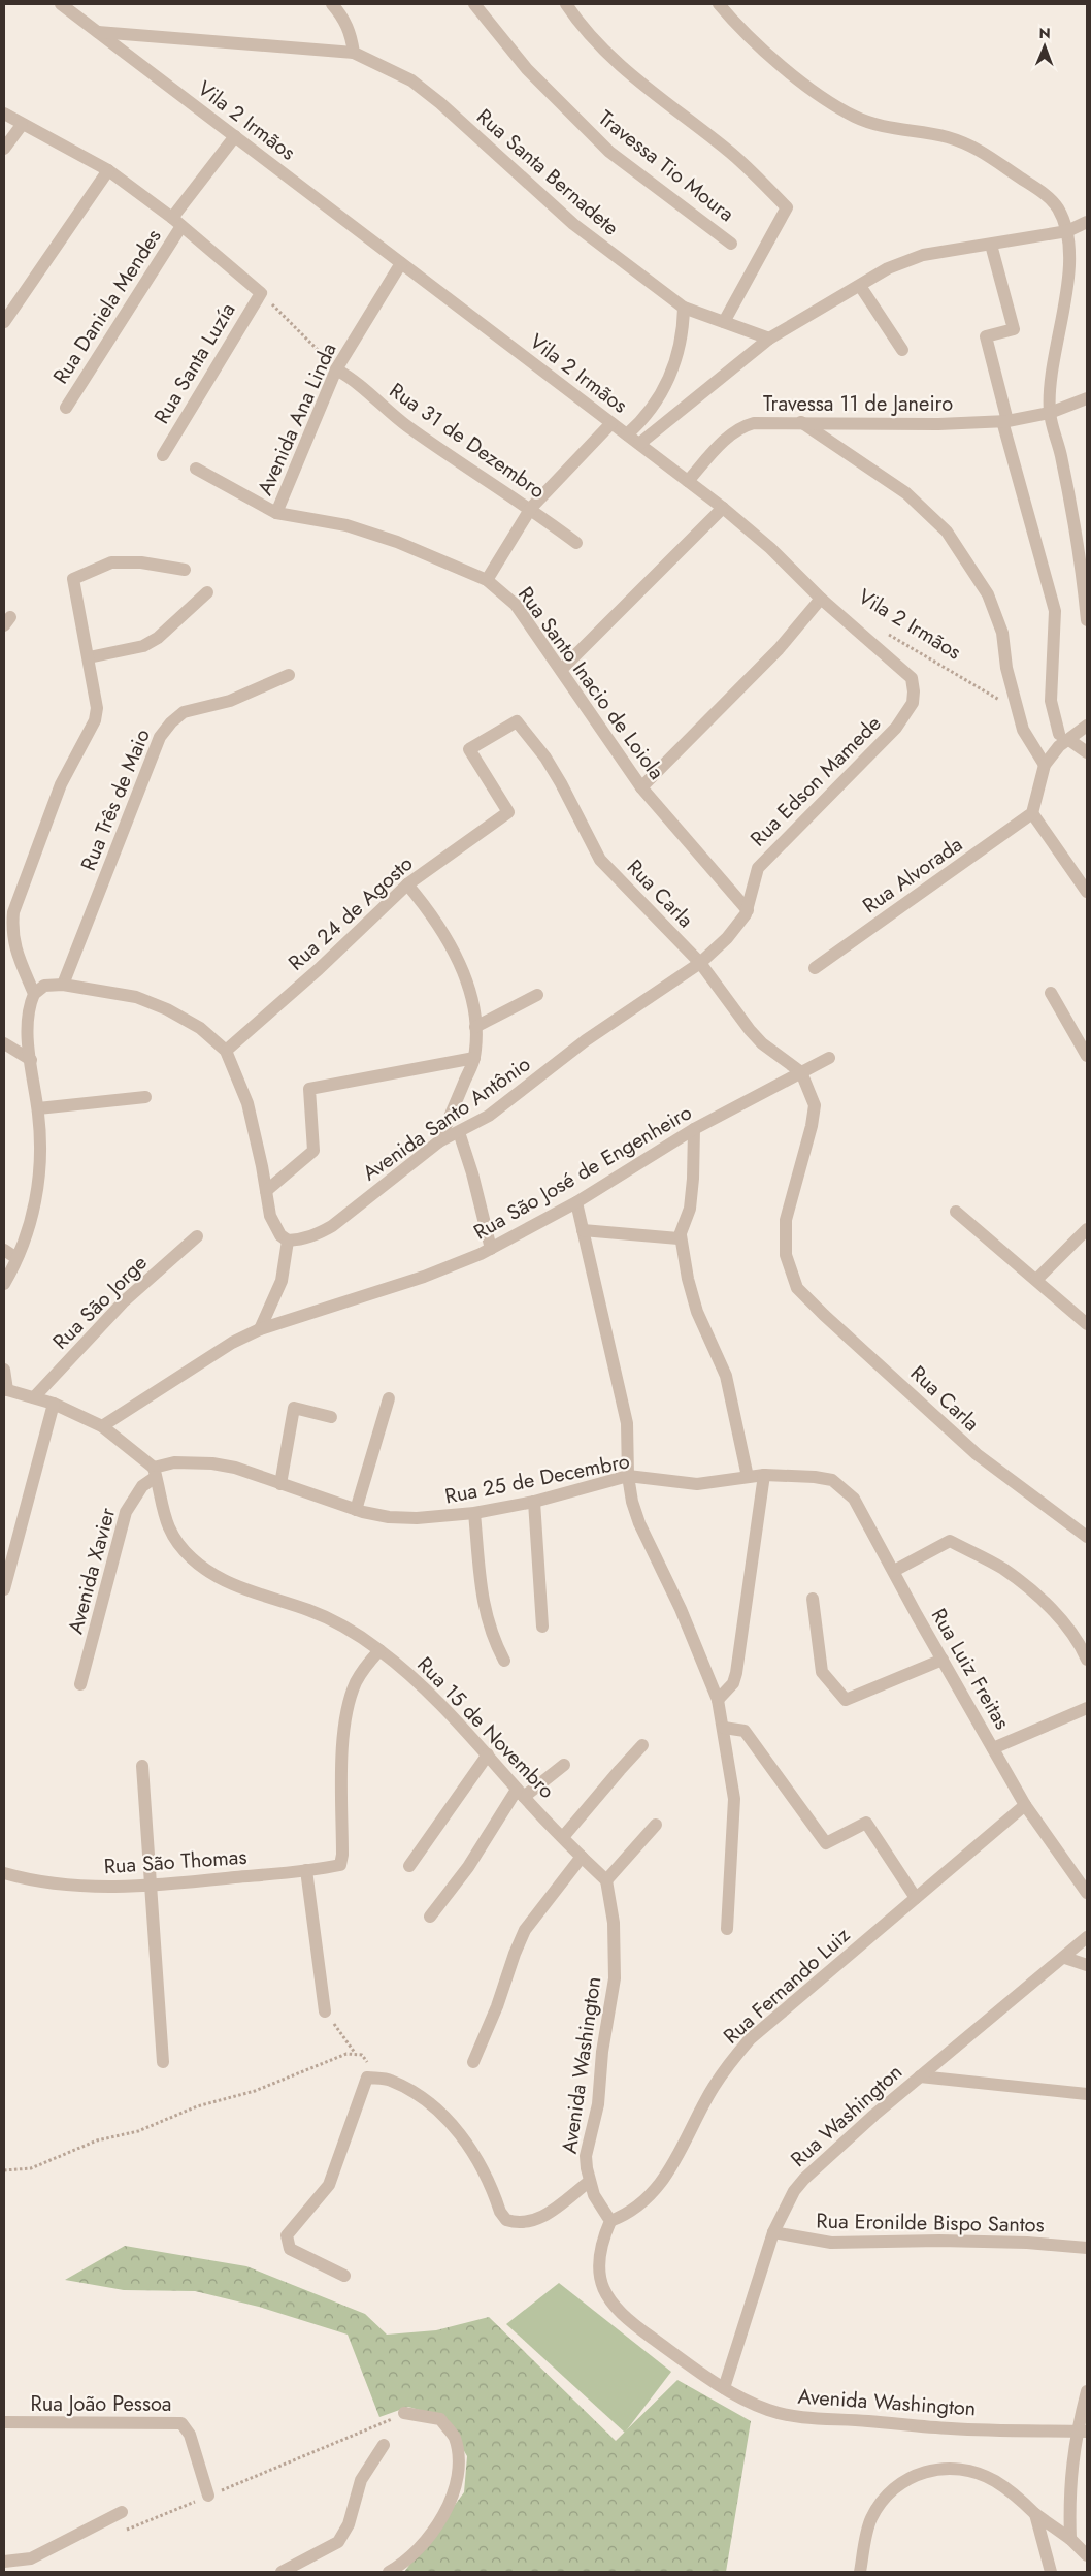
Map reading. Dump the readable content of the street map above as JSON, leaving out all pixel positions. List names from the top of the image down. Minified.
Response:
{"streets":{"street":["Vila 2 Irmãos","Travessa Tio Moura","Rua Santa Bernadete","Rua Daniela Mendes","Rua Santa Luzía","Travessa 11 de Janeiro","Avenida Ana Linda","Rua 31 de Dezembro","Rua Santo Inacio de Loiola","Rua Edson Mamede","Rua Três de Maio","Rua Alvorada","Rua Carla","Rua 24 de Agosto","Avenida Santo Antônio","Rua São José de Engenheiro","Rua São Jorge","Rua 25 de Decembro","Avenida Xavier","Rua Luiz Freitas","Rua 15 de Novembro","Rua São Thomas","Rua Fernando Luiz","Avenida Washington","Rua Washington","Rua Eronilde Bispo Santos","Rua João Pessoa"]},"crossings":[["Vila 2 Irmãos","Rua Daniela Mendes"],["Vila 2 Irmãos","Travessa 11 de Janeiro"],["Vila 2 Irmãos","Avenida Ana Linda"],["Vila 2 Irmãos","Rua Edson Mamede"],["Avenida Ana Linda","Rua 31 de Dezembro"],["Avenida Ana Linda","Rua Santo Inacio de Loiola"],["Rua Santo Inacio de Loiola","Rua Edson Mamede"],["Rua Edson Mamede","Rua Carla"],["Rua Edson Mamede","Avenida Santo Antônio"],["Rua Carla","Rua 24 de Agosto"],["Rua Carla","Avenida Santo Antônio"],["Rua Carla","Rua São José de Engenheiro"],["Rua 25 de Decembro","Avenida Xavier"],["Rua 25 de Decembro","Rua Luiz Freitas"],["Rua 25 de Decembro","Rua 15 de Novembro"],["Avenida Xavier","Rua 15 de Novembro"],["Rua Luiz Freitas","Rua Fernando Luiz"],["Rua 15 de Novembro","Rua São Thomas"],["Rua 15 de Novembro","Avenida Washington"],["Rua Fernando Luiz","Avenida Washington"],["Avenida Washington","Rua Washington"],["Rua Washington","Rua Eronilde Bispo Santos"]],"north":"top"}
